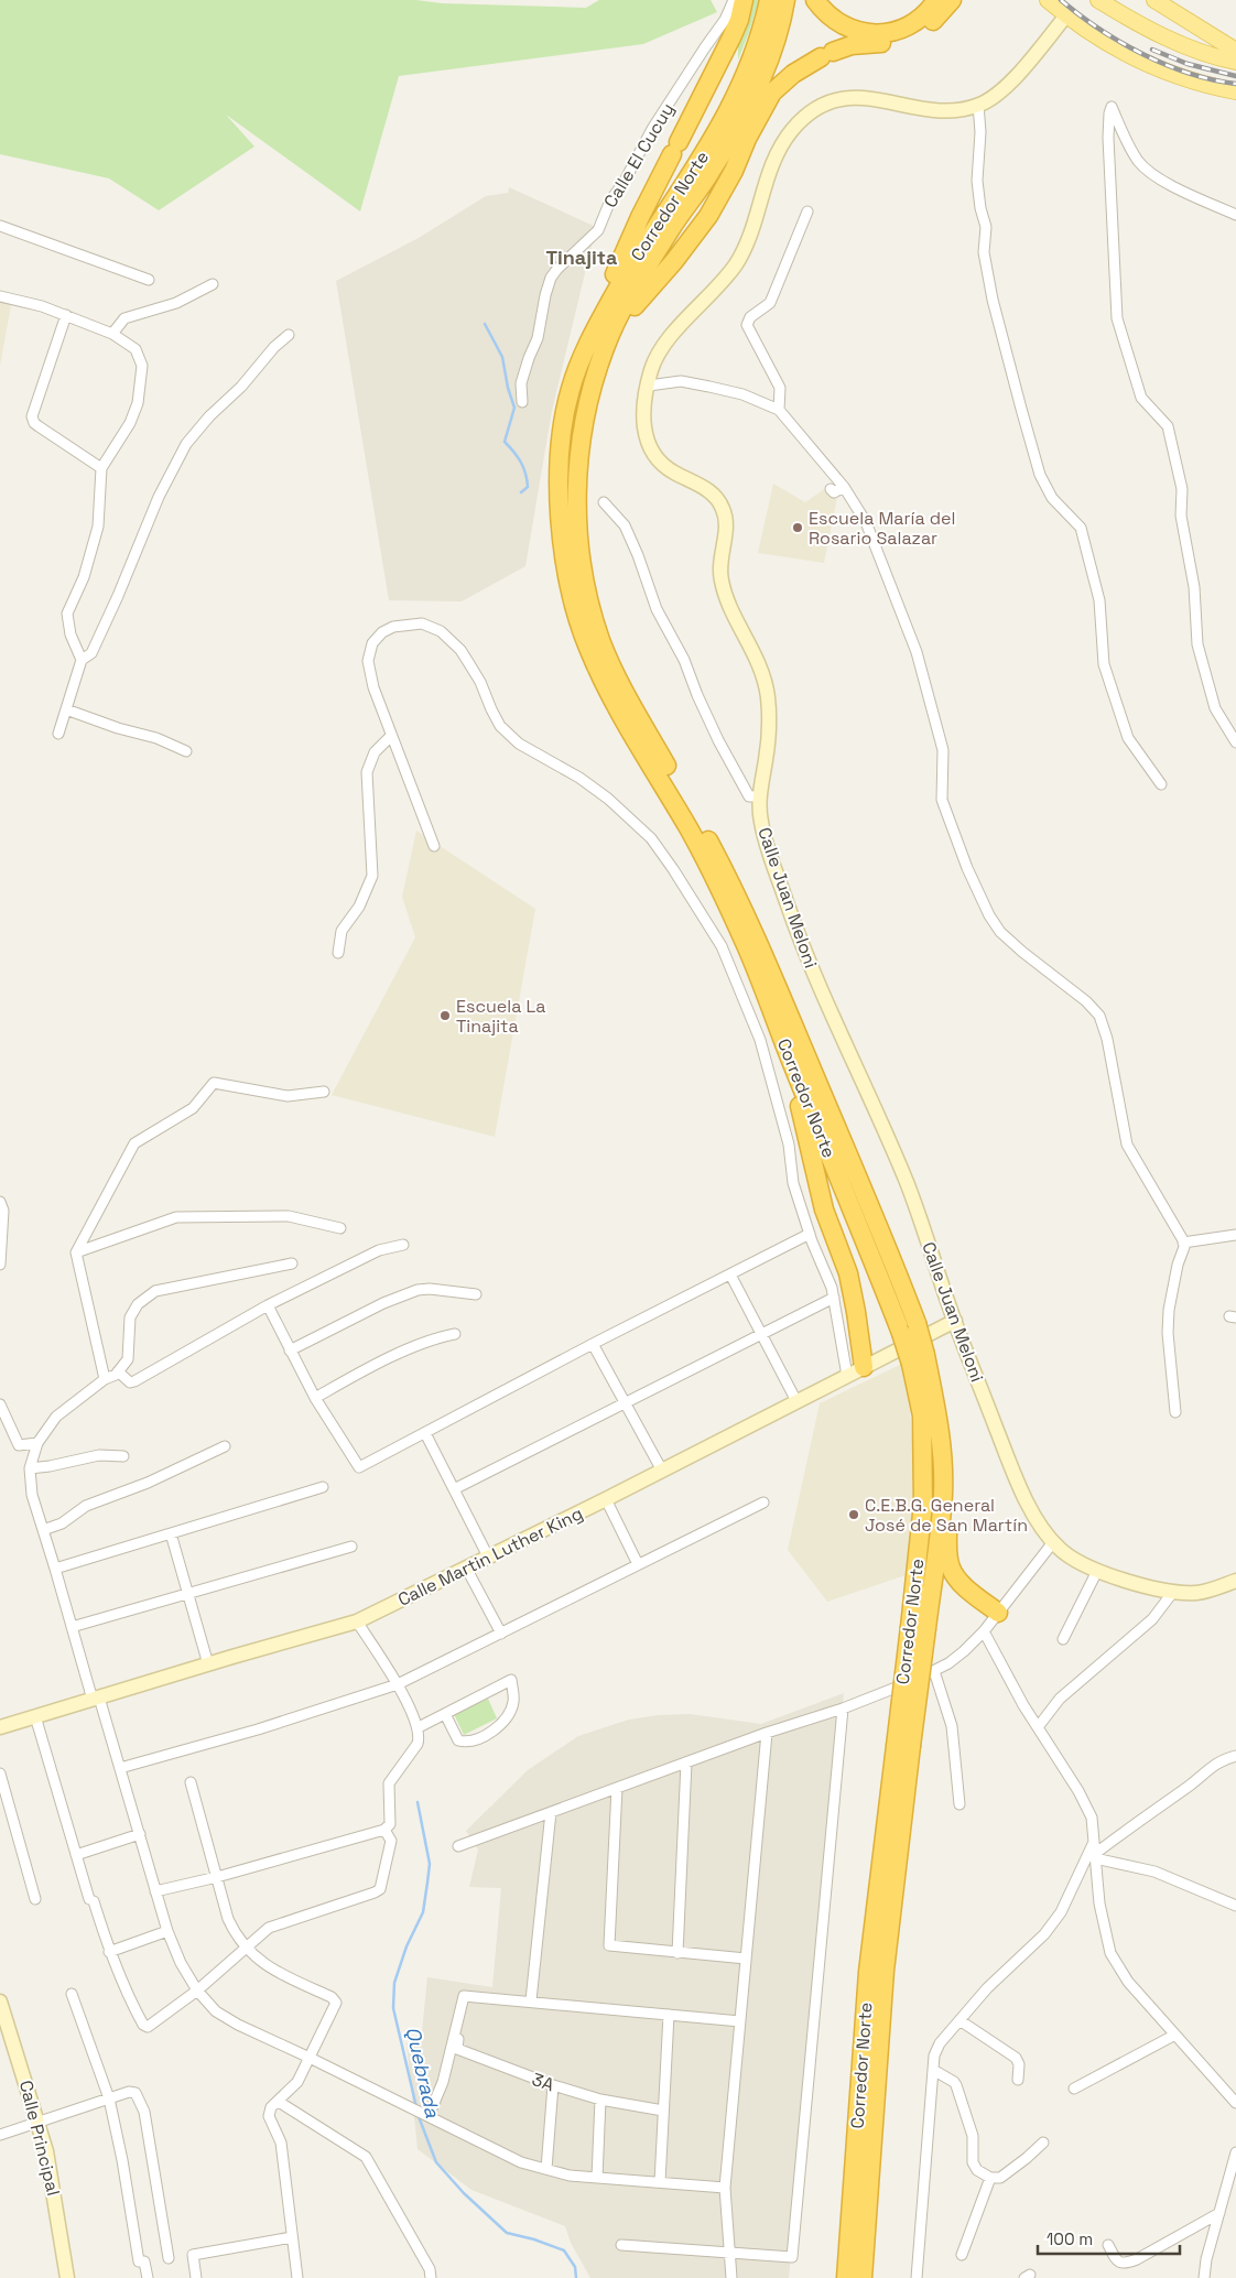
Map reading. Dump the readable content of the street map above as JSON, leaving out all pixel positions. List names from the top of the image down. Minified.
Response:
{"streets":{"highway":["Corredor Norte"],"main road":["Calle Juan Meloni","Calle Martin Luther King","Calle Principal"],"street":["Calle El Cucuy","3A"]},"crossings":[["Calle Juan Meloni","Calle Martin Luther King"]],"districts":["Tinajita"],"water":["Quebrada"],"places":["Escuela María del Rosario Salazar","Escuela La Tinajita","C.E.B.G. General José de San Martín"],"scale_bar":"100 m"}
